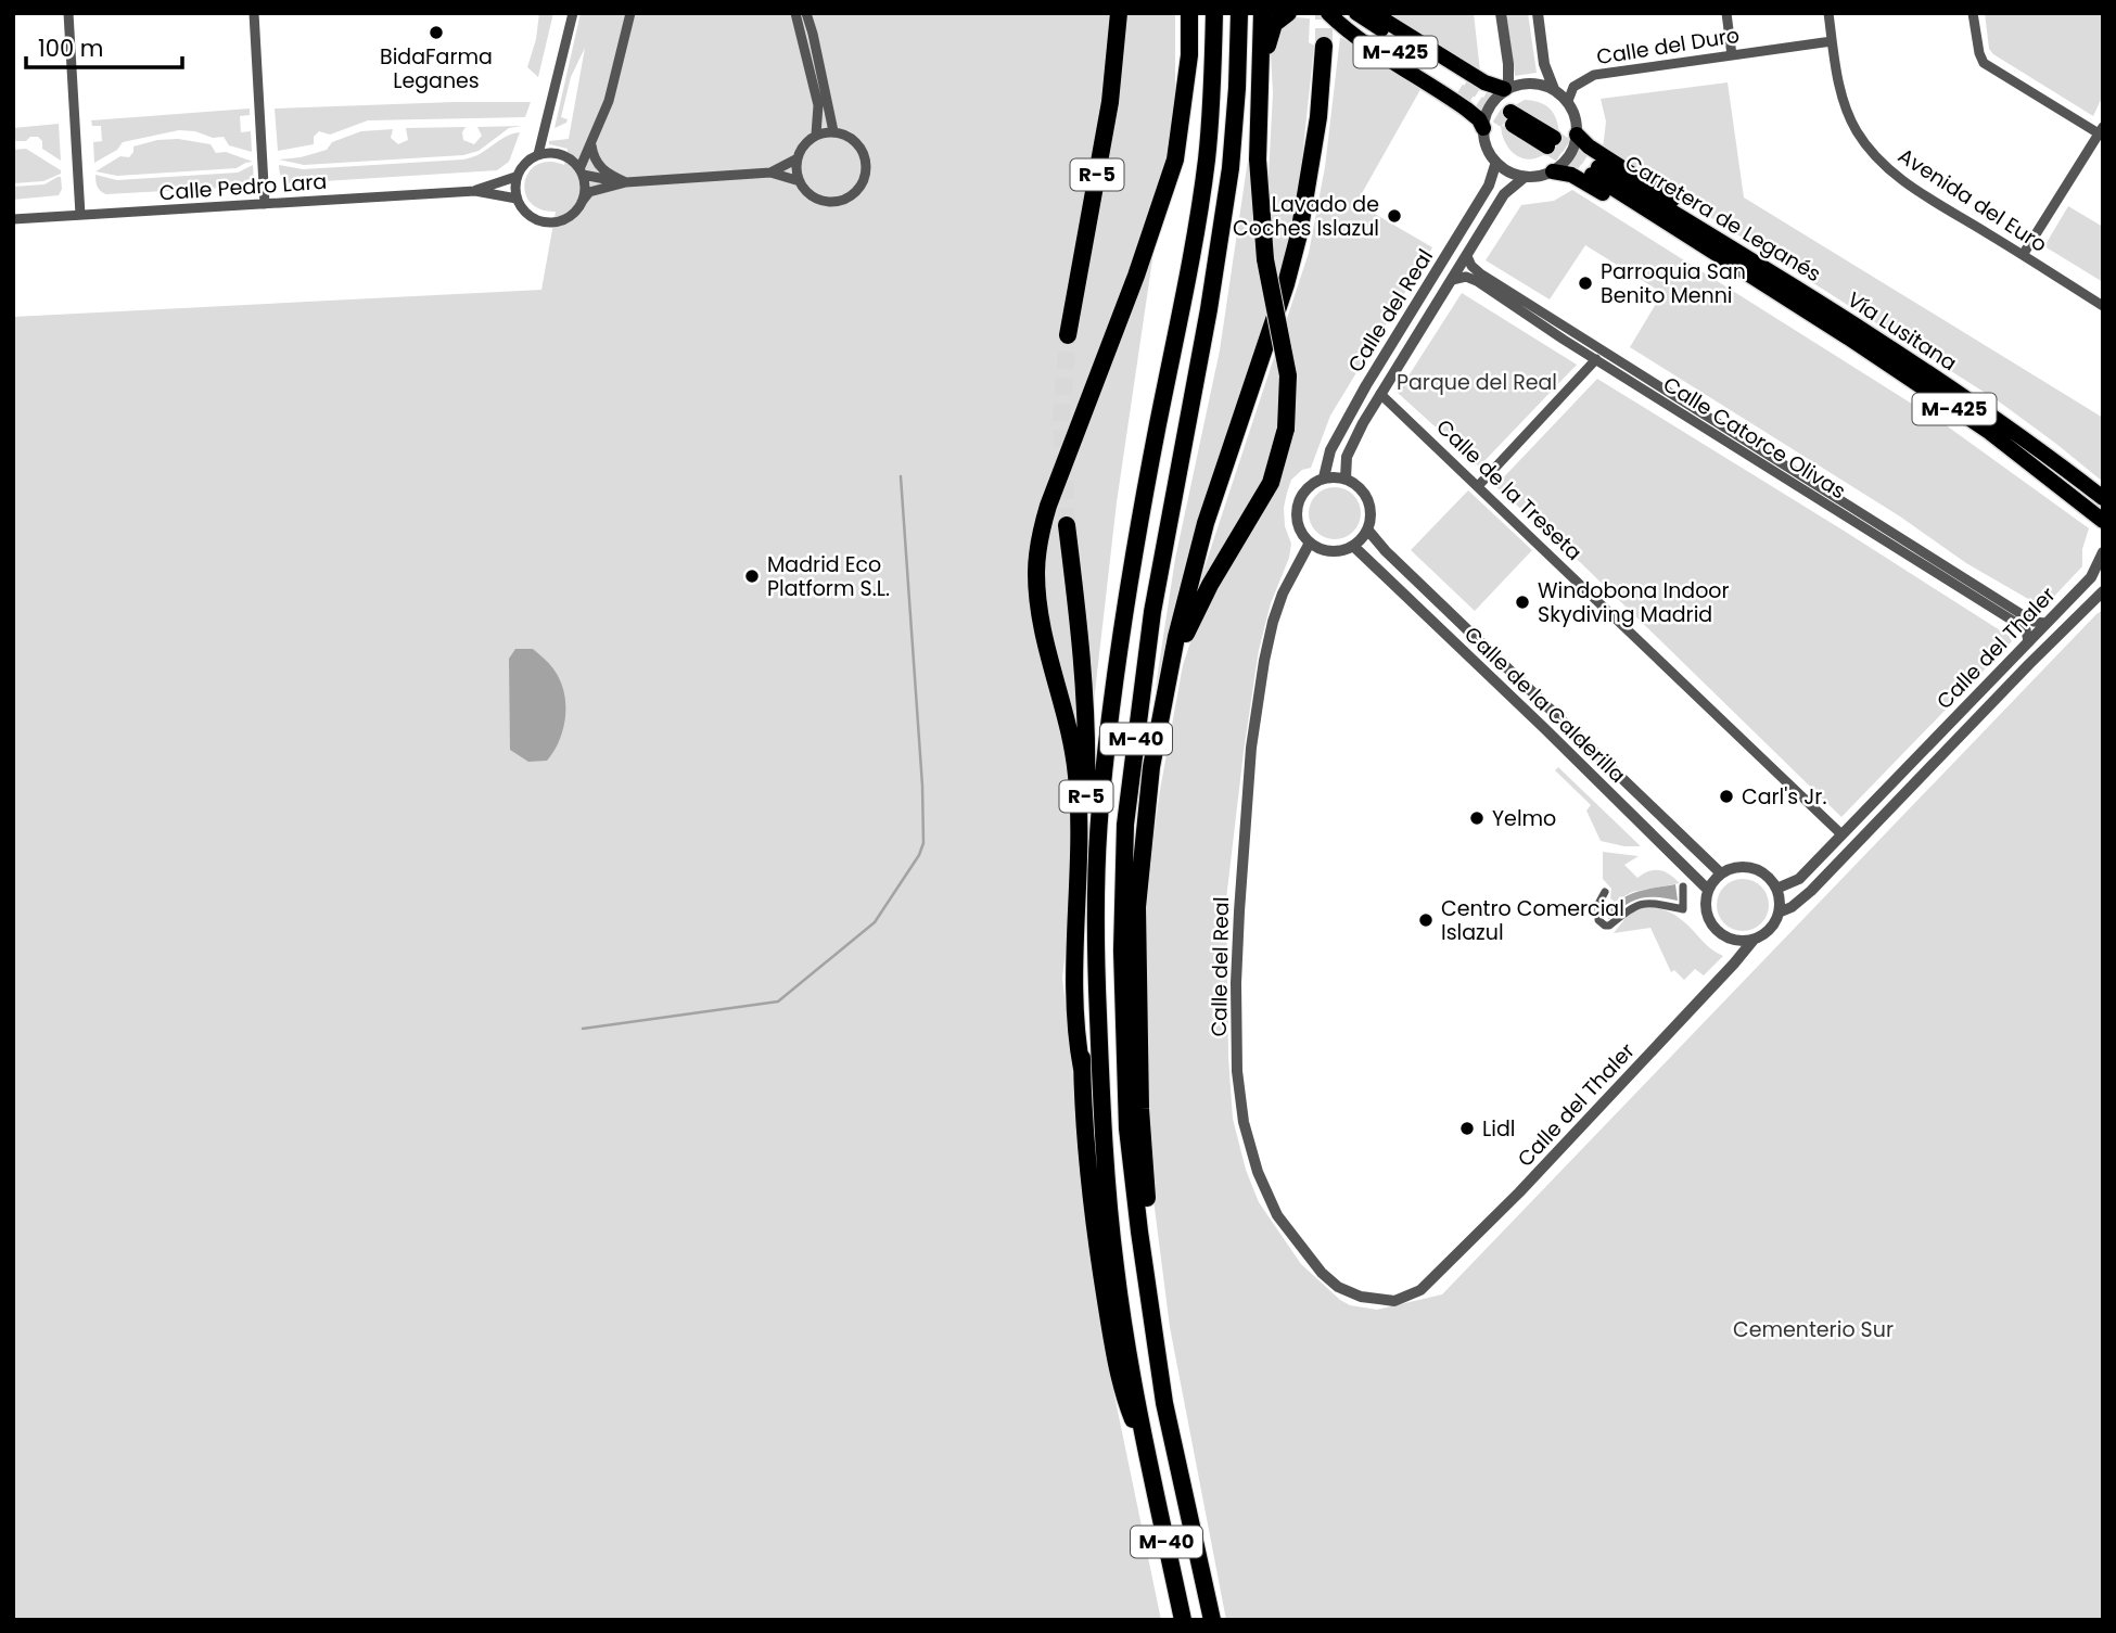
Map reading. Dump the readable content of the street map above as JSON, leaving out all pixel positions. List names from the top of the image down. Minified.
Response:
{"streets":{"highway":["R-5","M-40"],"main road":["M-425","Carretera de Leganés","Vía Lusitana"],"street":["Calle del Duro","Calle Pedro Lara","Avenida del Euro","Calle del Real","Calle Catorce Olivas","Calle de la Treseta","Calle del Thaler","Calle de la Calderilla"]},"crossings":[["Calle del Duro","Avenida del Euro"],["Calle del Duro","Calle del Real"],["R-5","M-40"],["Carretera de Leganés","Vía Lusitana"],["Calle del Real","Calle Catorce Olivas"],["Calle del Real","Calle de la Treseta"],["Calle del Real","Calle del Thaler"],["Calle del Real","Calle de la Calderilla"],["Calle Catorce Olivas","Calle del Thaler"],["Calle de la Treseta","Calle del Thaler"],["Calle del Thaler","Calle de la Calderilla"]],"parks":["Parque del Real","Cementerio Sur"],"places":["BidaFarma Leganes","Lavado de Coches Islazul","Parroquia San Benito Menni","Madrid Eco Platform S.L.","Windobona Indoor Skydiving Madrid","Carl's Jr.","Yelmo","Centro Comercial Islazul","Lidl"],"scale_bar":"100 m"}
